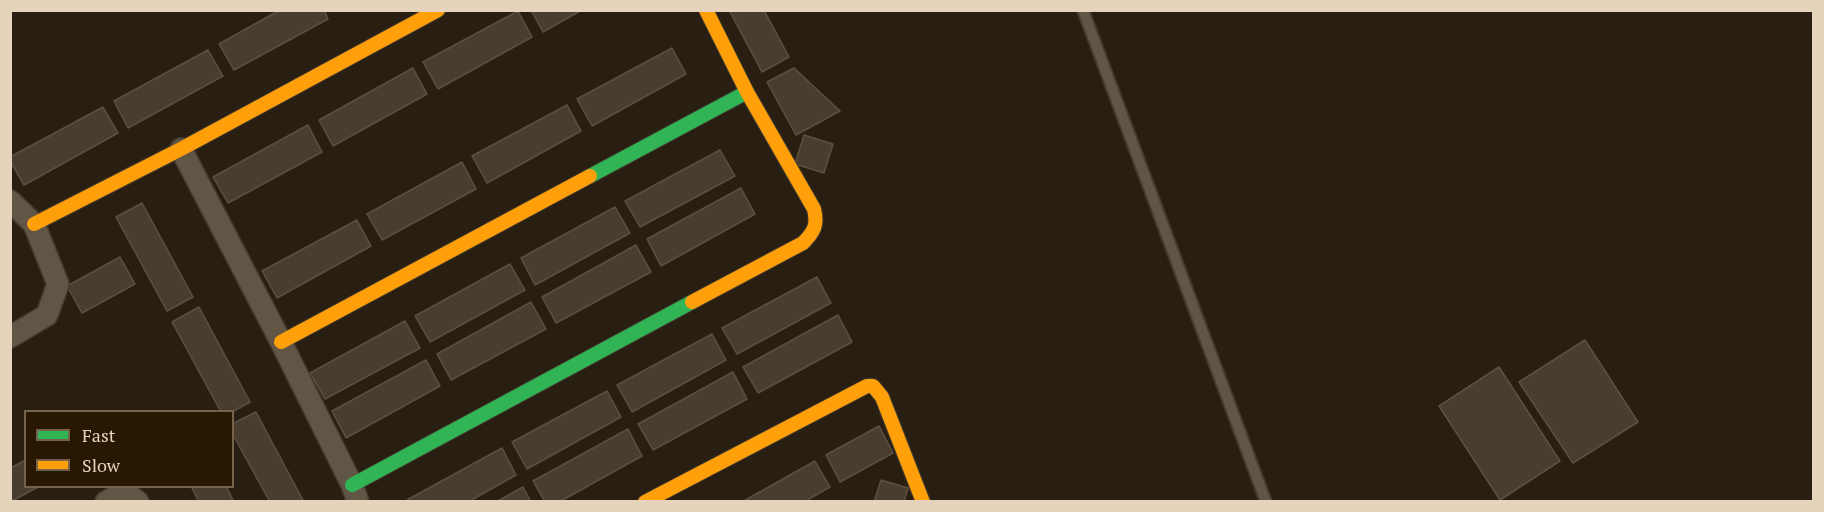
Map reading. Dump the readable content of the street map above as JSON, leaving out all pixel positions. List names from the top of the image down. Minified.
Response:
{"legend":["Fast","Slow"]}
